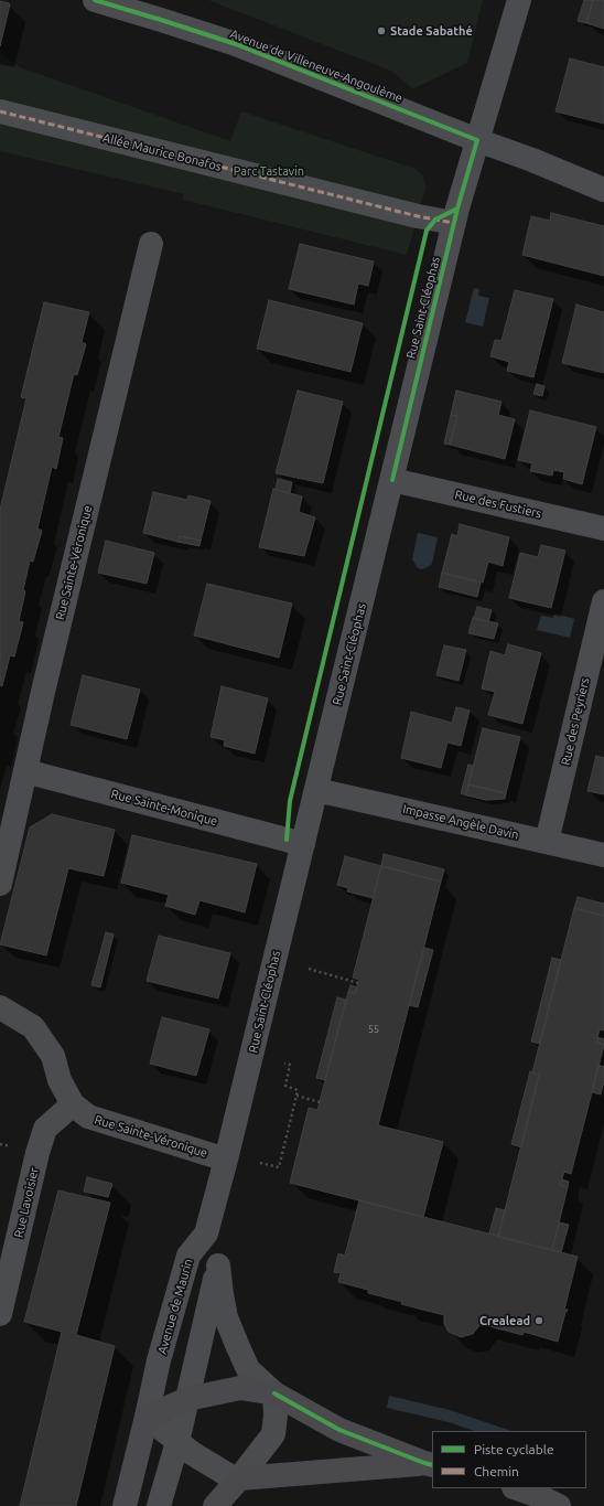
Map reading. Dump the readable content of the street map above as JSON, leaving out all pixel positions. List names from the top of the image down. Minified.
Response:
{"streets":{"street":["Avenue de Villeneuve-Angoulème","Allée Maurice Bonafos","Rue Saint-Cléophas","Rue des Fustiers","Rue Sainte-Véronique","Rue des Peyriers","Rue Sainte-Monique","Impasse Angèle Davin","Rue Lavoisier","Avenue de Maurin"]},"crossings":[["Avenue de Villeneuve-Angoulème","Rue Saint-Cléophas"],["Allée Maurice Bonafos","Rue Saint-Cléophas"],["Rue Saint-Cléophas","Rue des Fustiers"],["Rue Saint-Cléophas","Rue Sainte-Véronique"],["Rue Saint-Cléophas","Rue Sainte-Monique"],["Rue Saint-Cléophas","Impasse Angèle Davin"],["Rue Saint-Cléophas","Avenue de Maurin"],["Rue Sainte-Véronique","Rue Sainte-Monique"],["Rue Sainte-Véronique","Rue Lavoisier"],["Rue des Peyriers","Impasse Angèle Davin"]],"parks":["Parc Tastavin"],"places":["Stade Sabathé","Crealead"],"house_numbers":["55"],"legend":["Piste cyclable","Chemin"]}
